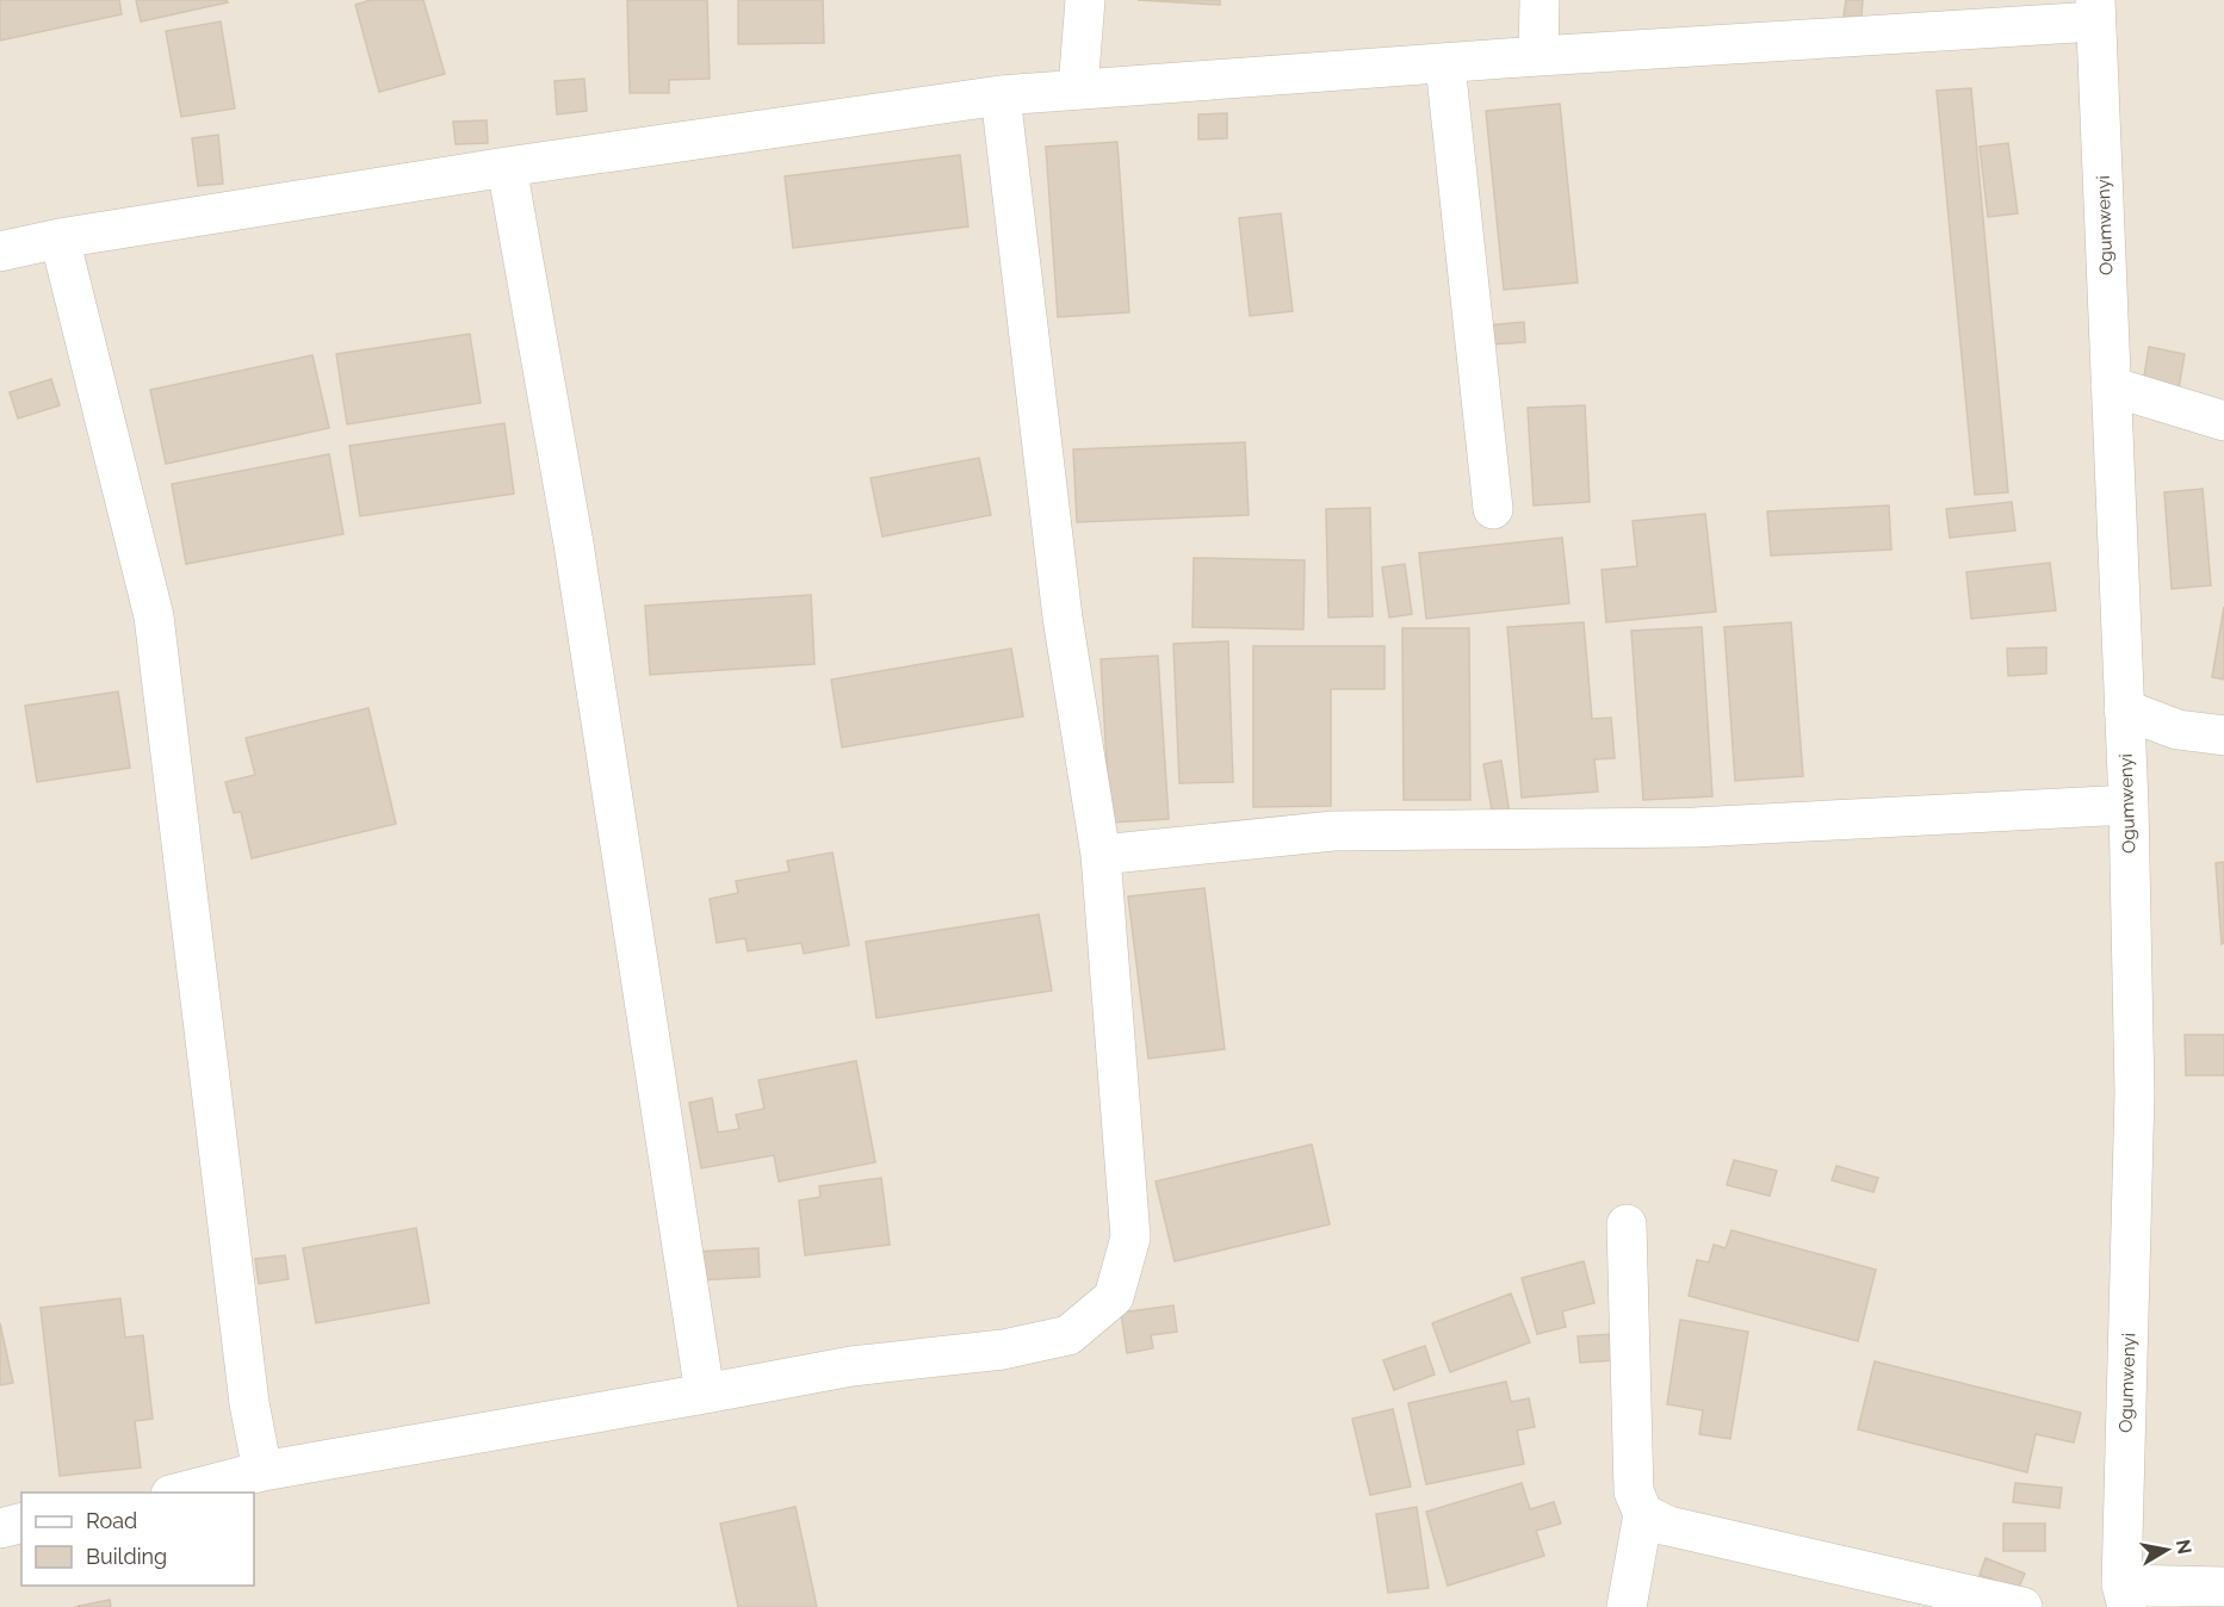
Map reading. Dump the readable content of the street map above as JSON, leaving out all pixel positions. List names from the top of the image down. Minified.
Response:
{"streets":{"street":["Ogumwenyi"]},"legend":["Road","Building"],"north":"right"}
